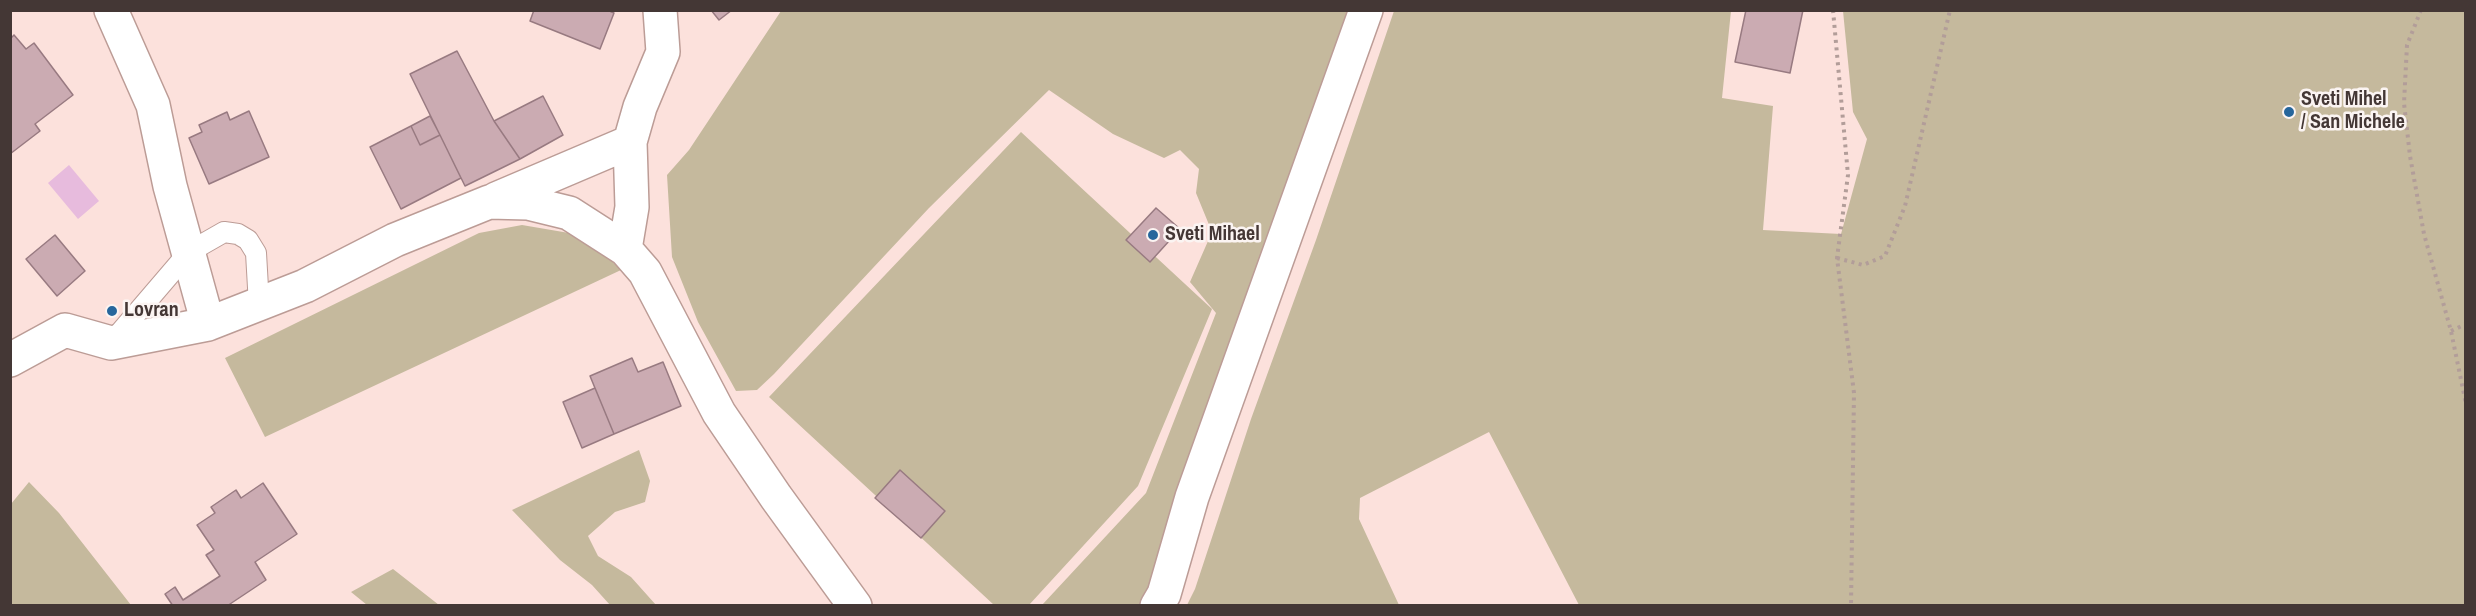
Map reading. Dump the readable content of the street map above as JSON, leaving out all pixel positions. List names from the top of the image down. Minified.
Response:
{"places":["Sveti Mihel / San Michele","Sveti Mihael","Lovran"]}
